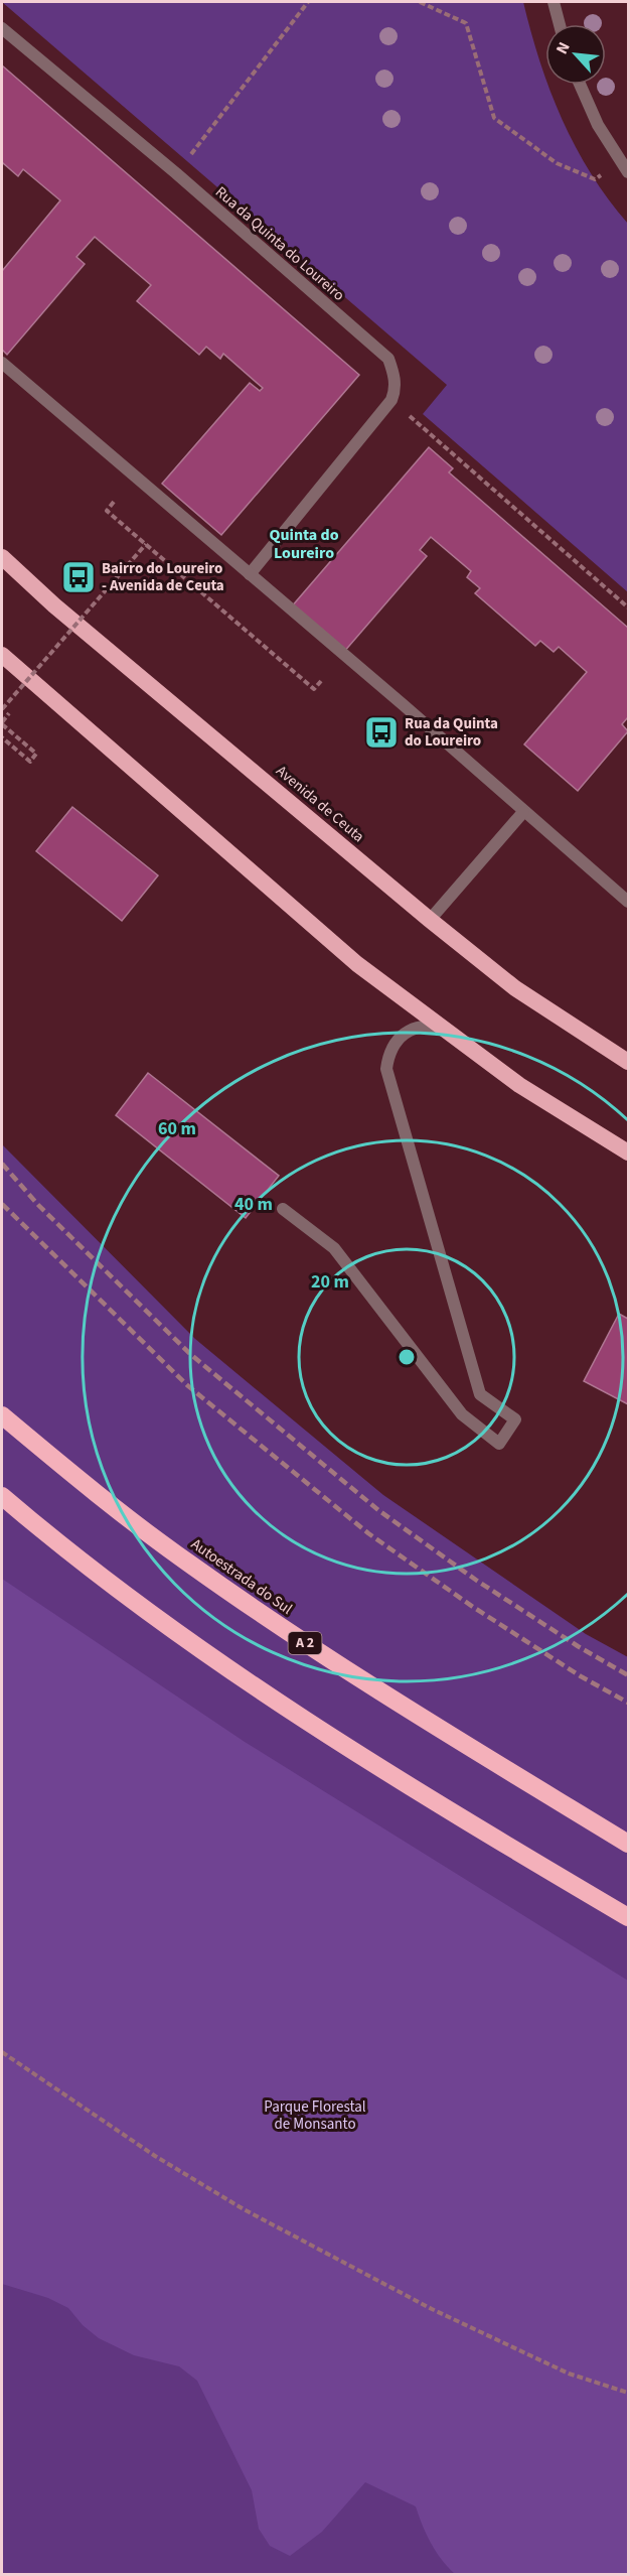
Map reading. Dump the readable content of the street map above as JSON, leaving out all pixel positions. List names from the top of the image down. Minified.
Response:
{"streets":{"highway":["Avenida de Ceuta","Autoestrada do Sul","A 2"],"street":["Rua da Quinta do Loureiro"]},"districts":["Quinta do Loureiro"],"parks":["Parque Florestal de Monsanto"],"places":{"bus stop":["Bairro do Loureiro - Avenida de Ceuta","Rua da Quinta do Loureiro"]},"north":"top left","rings":["60 m","40 m","20 m"]}
